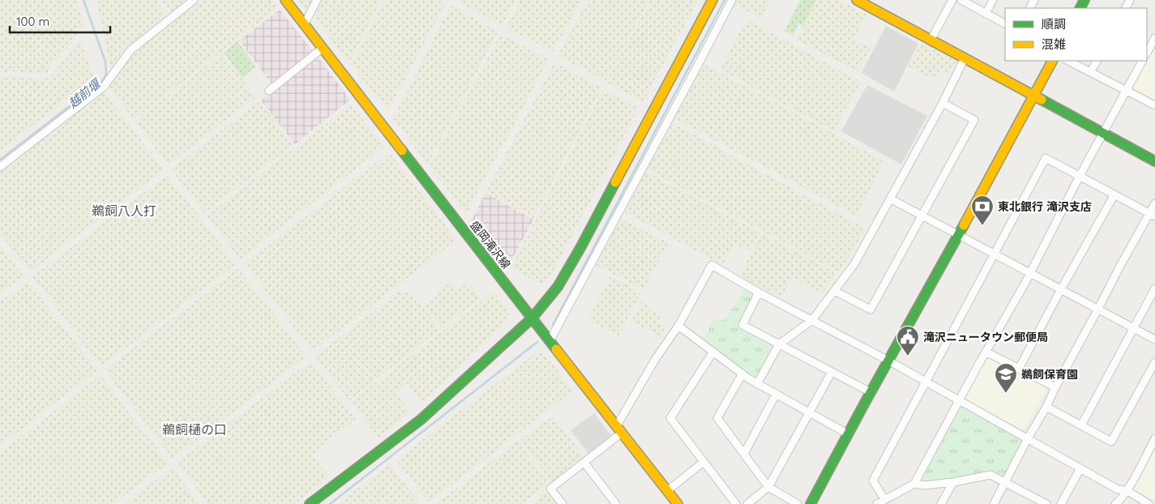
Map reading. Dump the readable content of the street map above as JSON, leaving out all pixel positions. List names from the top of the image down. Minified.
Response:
{"streets":{"street":["盛岡滝沢線"]},"districts":["鵜飼八人打","鵜飼樋の口"],"water":["越前堰"],"places":{"bank":["東北銀行 滝沢支店"],"public building":["滝沢ニュータウン郵便局"],"school or university":["鵜飼保育園"]},"legend":["順調","混雑"],"scale_bar":"100 m"}
